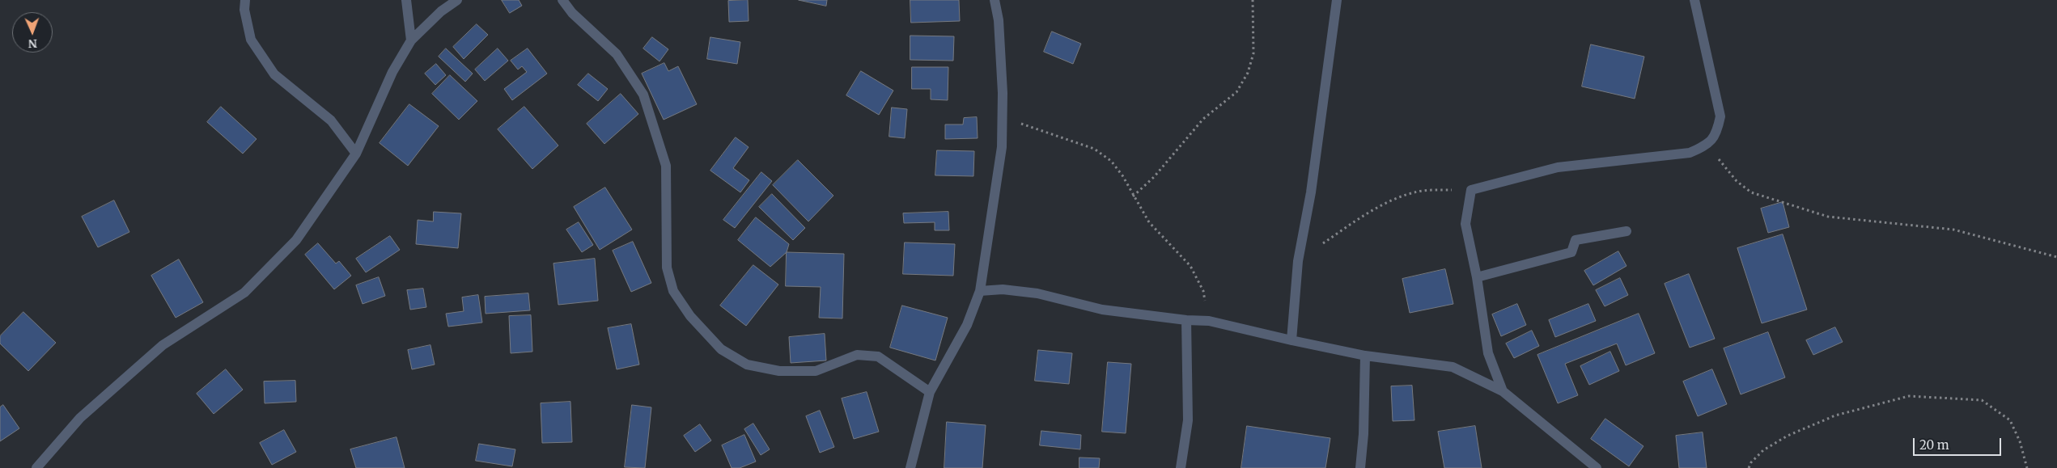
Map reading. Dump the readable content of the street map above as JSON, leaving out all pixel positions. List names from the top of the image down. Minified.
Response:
{"scale_bar":"20 m","north":"bottom"}
